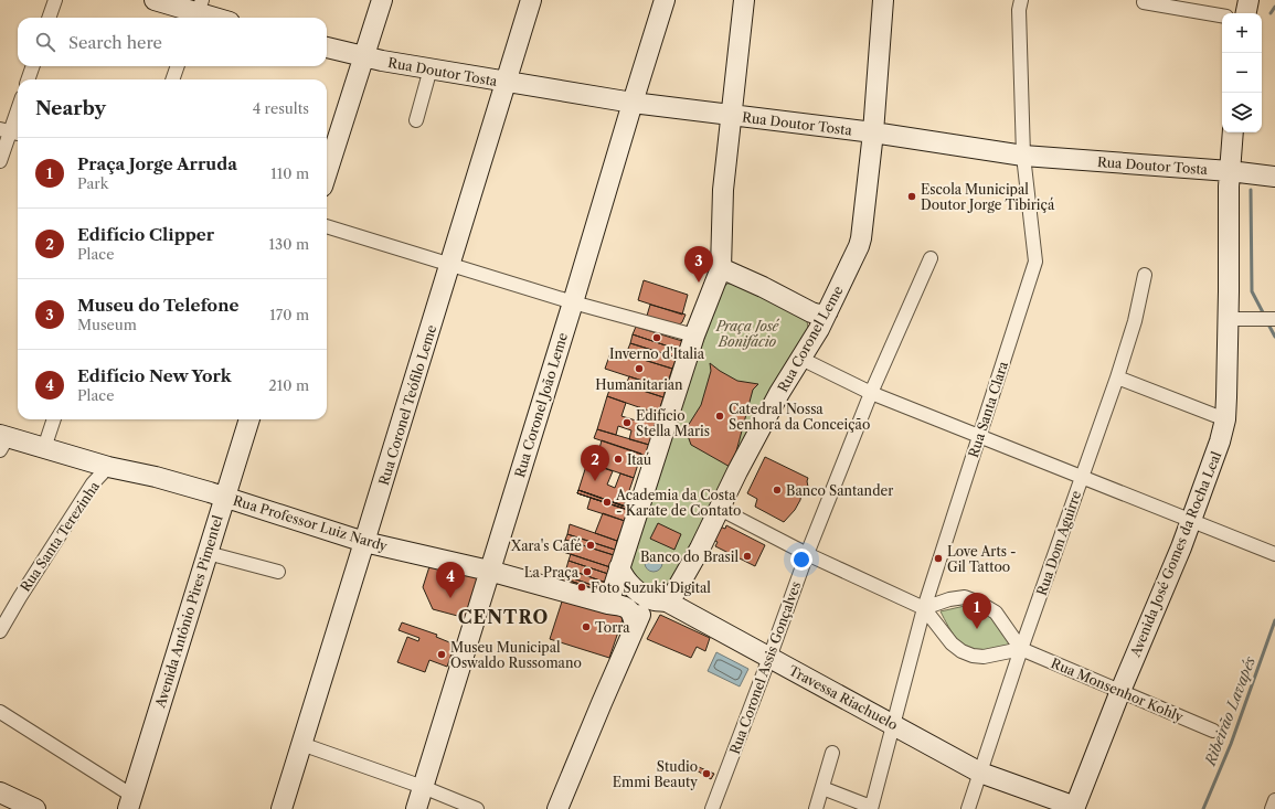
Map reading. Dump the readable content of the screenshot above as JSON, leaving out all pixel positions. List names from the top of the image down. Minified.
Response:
{"streets":{"street":["Rua Doutor Tosta","Rua Coronel Leme","Rua Coronel Teófilo Leme","Rua Coronel João Leme","Rua Santa Clara","Rua Professor Luiz Nardy","Rua Santa Terezinha","Rua Dom Aguirre","Avenida José Gomes da Rocha Leal","Avenida Antônio Pires Pimentel","Rua Coronel Assis Gonçalves","Rua Monsenhor Kohly","Travessa Riachuelo"]},"crossings":[["Rua Doutor Tosta","Rua Coronel Leme"],["Rua Doutor Tosta","Rua Coronel Teófilo Leme"],["Rua Doutor Tosta","Rua Coronel João Leme"],["Rua Doutor Tosta","Rua Santa Clara"],["Rua Doutor Tosta","Avenida José Gomes da Rocha Leal"],["Rua Coronel Leme","Travessa Riachuelo"],["Rua Coronel Teófilo Leme","Rua Professor Luiz Nardy"],["Rua Coronel João Leme","Rua Professor Luiz Nardy"],["Rua Santa Clara","Travessa Riachuelo"],["Rua Professor Luiz Nardy","Rua Santa Terezinha"],["Rua Professor Luiz Nardy","Avenida Antônio Pires Pimentel"],["Rua Dom Aguirre","Rua Monsenhor Kohly"],["Rua Dom Aguirre","Travessa Riachuelo"],["Avenida José Gomes da Rocha Leal","Rua Monsenhor Kohly"],["Avenida José Gomes da Rocha Leal","Travessa Riachuelo"],["Rua Coronel Assis Gonçalves","Travessa Riachuelo"]],"districts":["CENTRO"],"water":["Ribeirão Lavapés"],"parks":["Praça José Bonifácio"],"places":["Escola Municipal Doutor Jorge Tibiriçá","Inverno d'Italia","Humanitarian","Catedral Nossa Senhora da Conceição","Edifício Stella Maris","Itaú","Banco Santander","Academia da Costa - Karate de Contato","Xara's Café","Banco do Brasil","Love Arts - Gil Tattoo","La Praça","Foto Suzuki Digital","Torra","Museu Municipal Oswaldo Russomano","Studio Emmi Beauty"],"page":{"map_buttons":["+","−"],"search":"Search here","heading":["Nearby","4 results"],"list":[{"mark":"1","name":"Praça Jorge Arruda","note":"Park","value":"110 m"},{"mark":"2","name":"Edifício Clipper","note":"Place","value":"130 m"},{"mark":"3","name":"Museu do Telefone","note":"Museum","value":"170 m"},{"mark":"4","name":"Edifício New York","note":"Place","value":"210 m"}],"pins":["3","2","4","1"]}}
